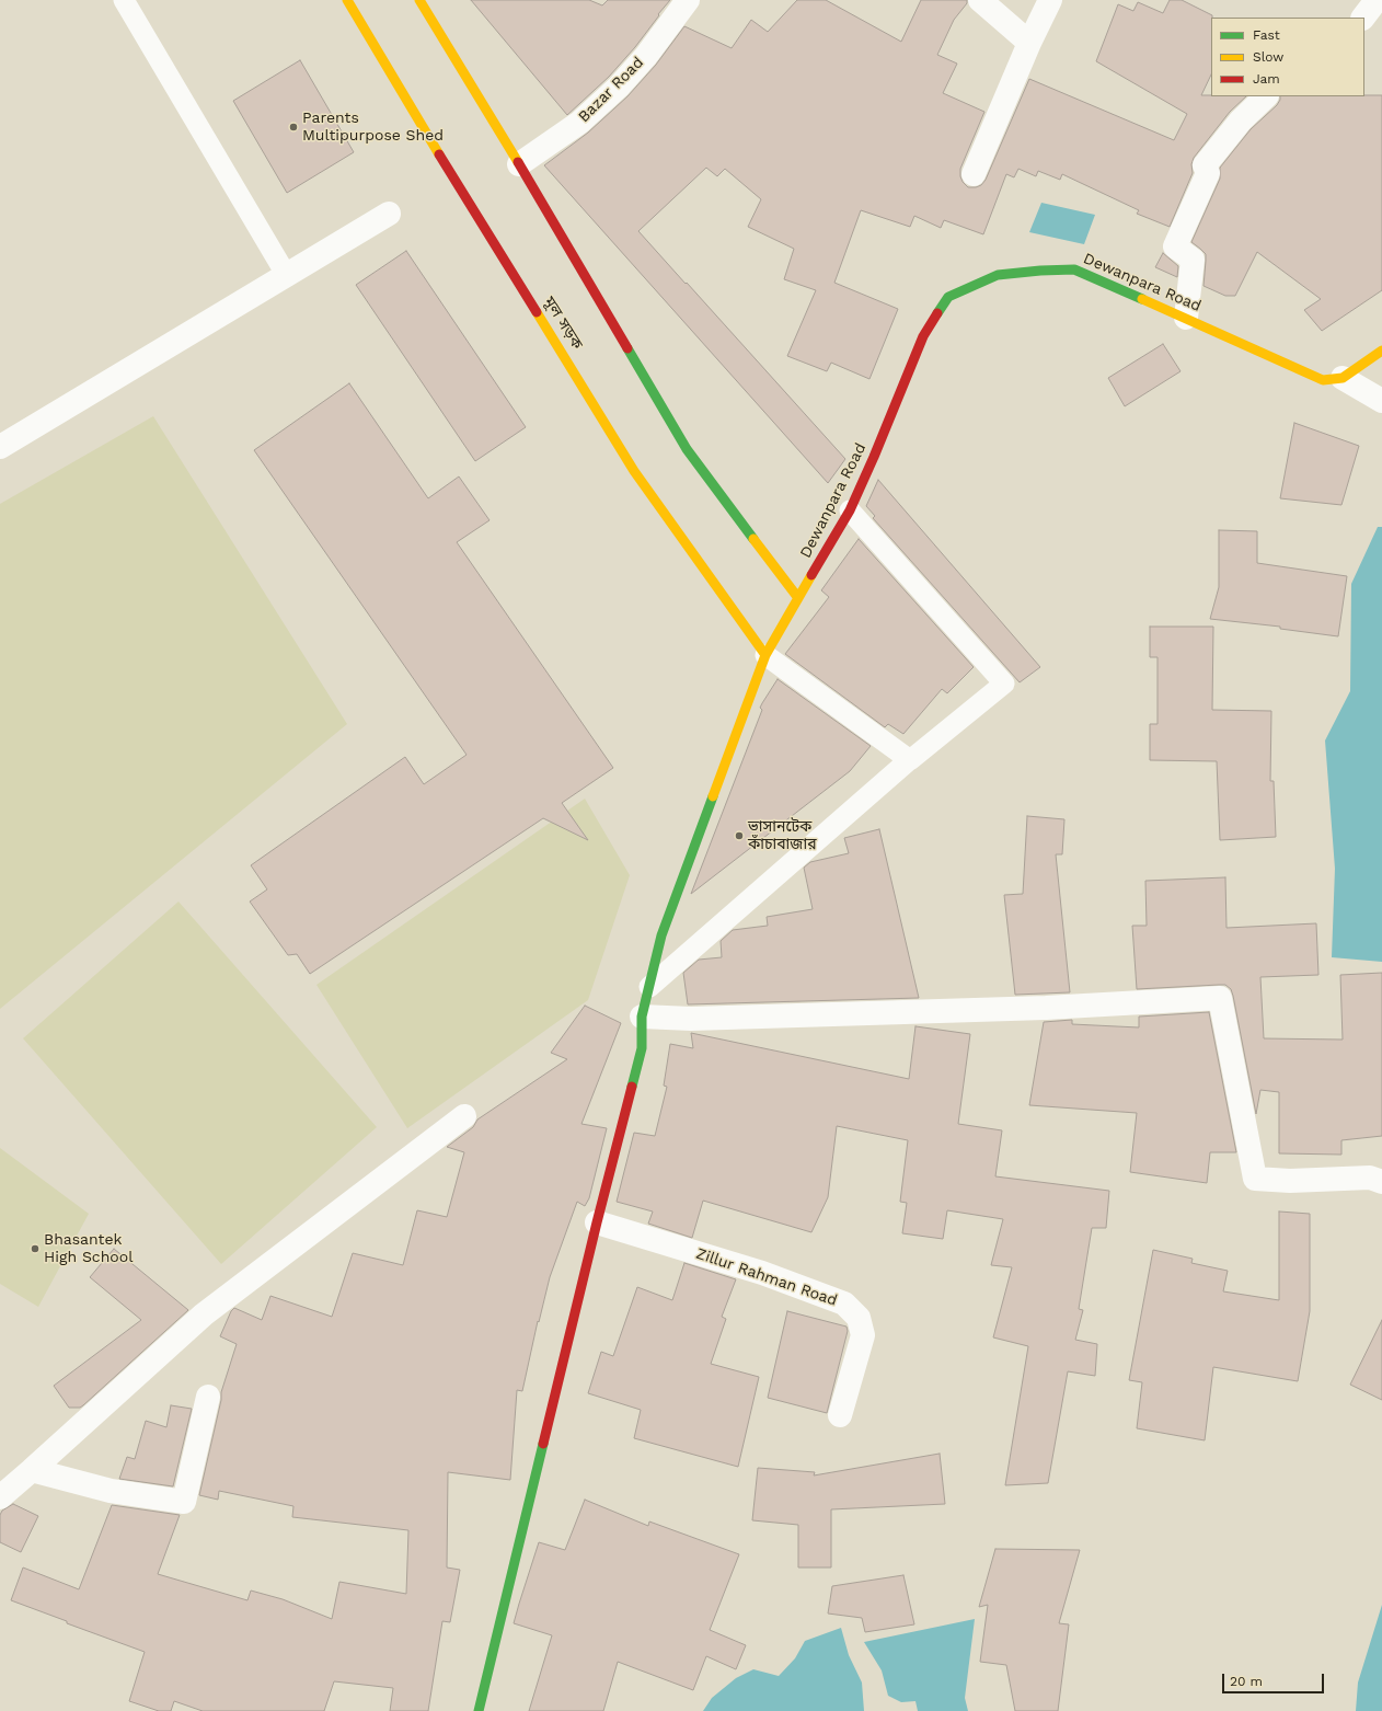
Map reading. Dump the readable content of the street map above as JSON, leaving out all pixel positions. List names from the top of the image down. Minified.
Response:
{"streets":{"street":["Bazar Road","Dewanpara Road","মূল সড়ক","Zillur Rahman Road"]},"crossings":[["Dewanpara Road","মূল সড়ক"],["Dewanpara Road","Zillur Rahman Road"]],"places":["Parents Multipurpose Shed","ভাসানটেক কাঁচাবাজার","Bhasantek High School"],"legend":["Fast","Slow","Jam"],"scale_bar":"20 m"}
